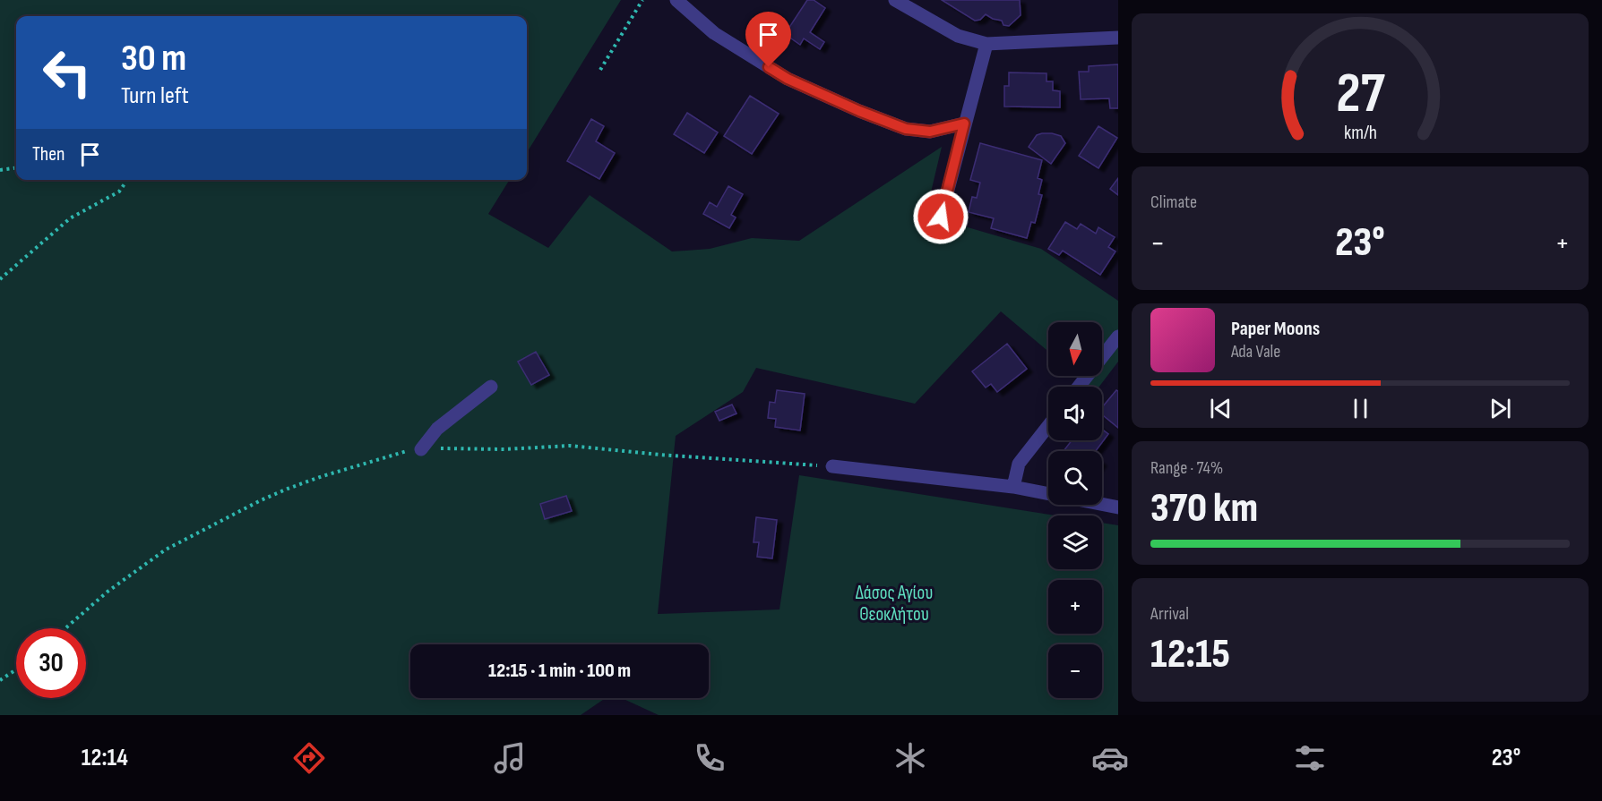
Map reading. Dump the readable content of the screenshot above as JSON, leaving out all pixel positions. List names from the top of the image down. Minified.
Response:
{"parks":["Δάσος Αγίου Θεοκλήτου"],"north":"bottom","page":{"turn":["30 m","Turn left"],"then":"Then","tile":["Climate",["Range · 74%","370 km"],["Arrival","12:15"]],"heat":["−","23°","+"],"song":["Paper Moons","Ada Vale"],"map_buttons":["+","−"],"limit":"30","trip":"12:15 · 1 min · 100 m","tabs":["12:14","23°"],"gauge":["27","km/h"]}}
